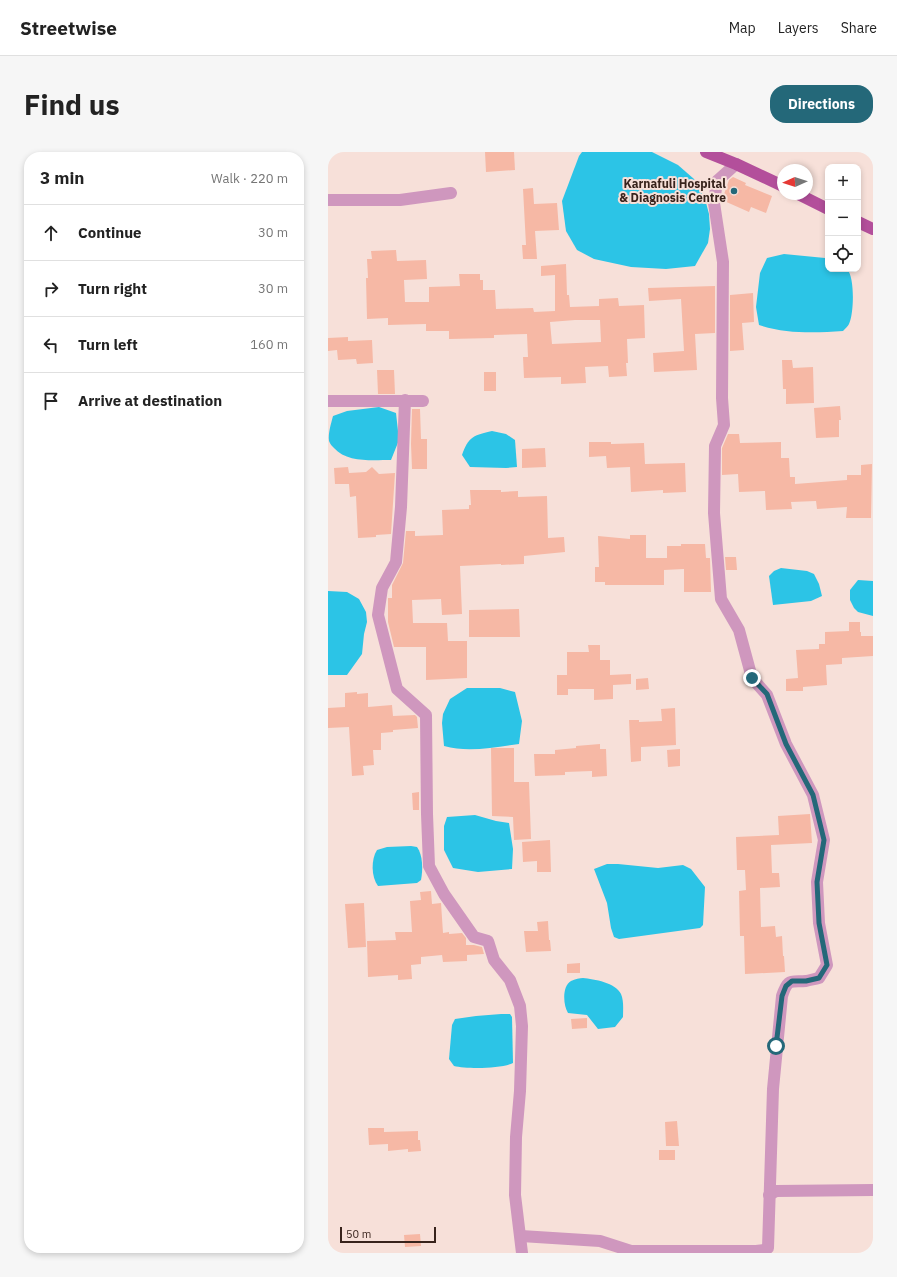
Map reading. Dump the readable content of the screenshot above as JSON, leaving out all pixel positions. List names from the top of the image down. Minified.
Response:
{"places":["Karnafuli Hospital & Diagnosis Centre"],"scale_bar":"50 m","north":"left","page":{"header":"Streetwise","nav":["Map","Layers","Share"],"buttons":"Directions","title":"Find us","heading":["3 min","Walk · 220 m"],"map_buttons":["+","−"],"list":[["Continue","30 m"],["Turn right","30 m"],["Turn left","160 m"],"Arrive at destination"],"scale":"50 m"}}
